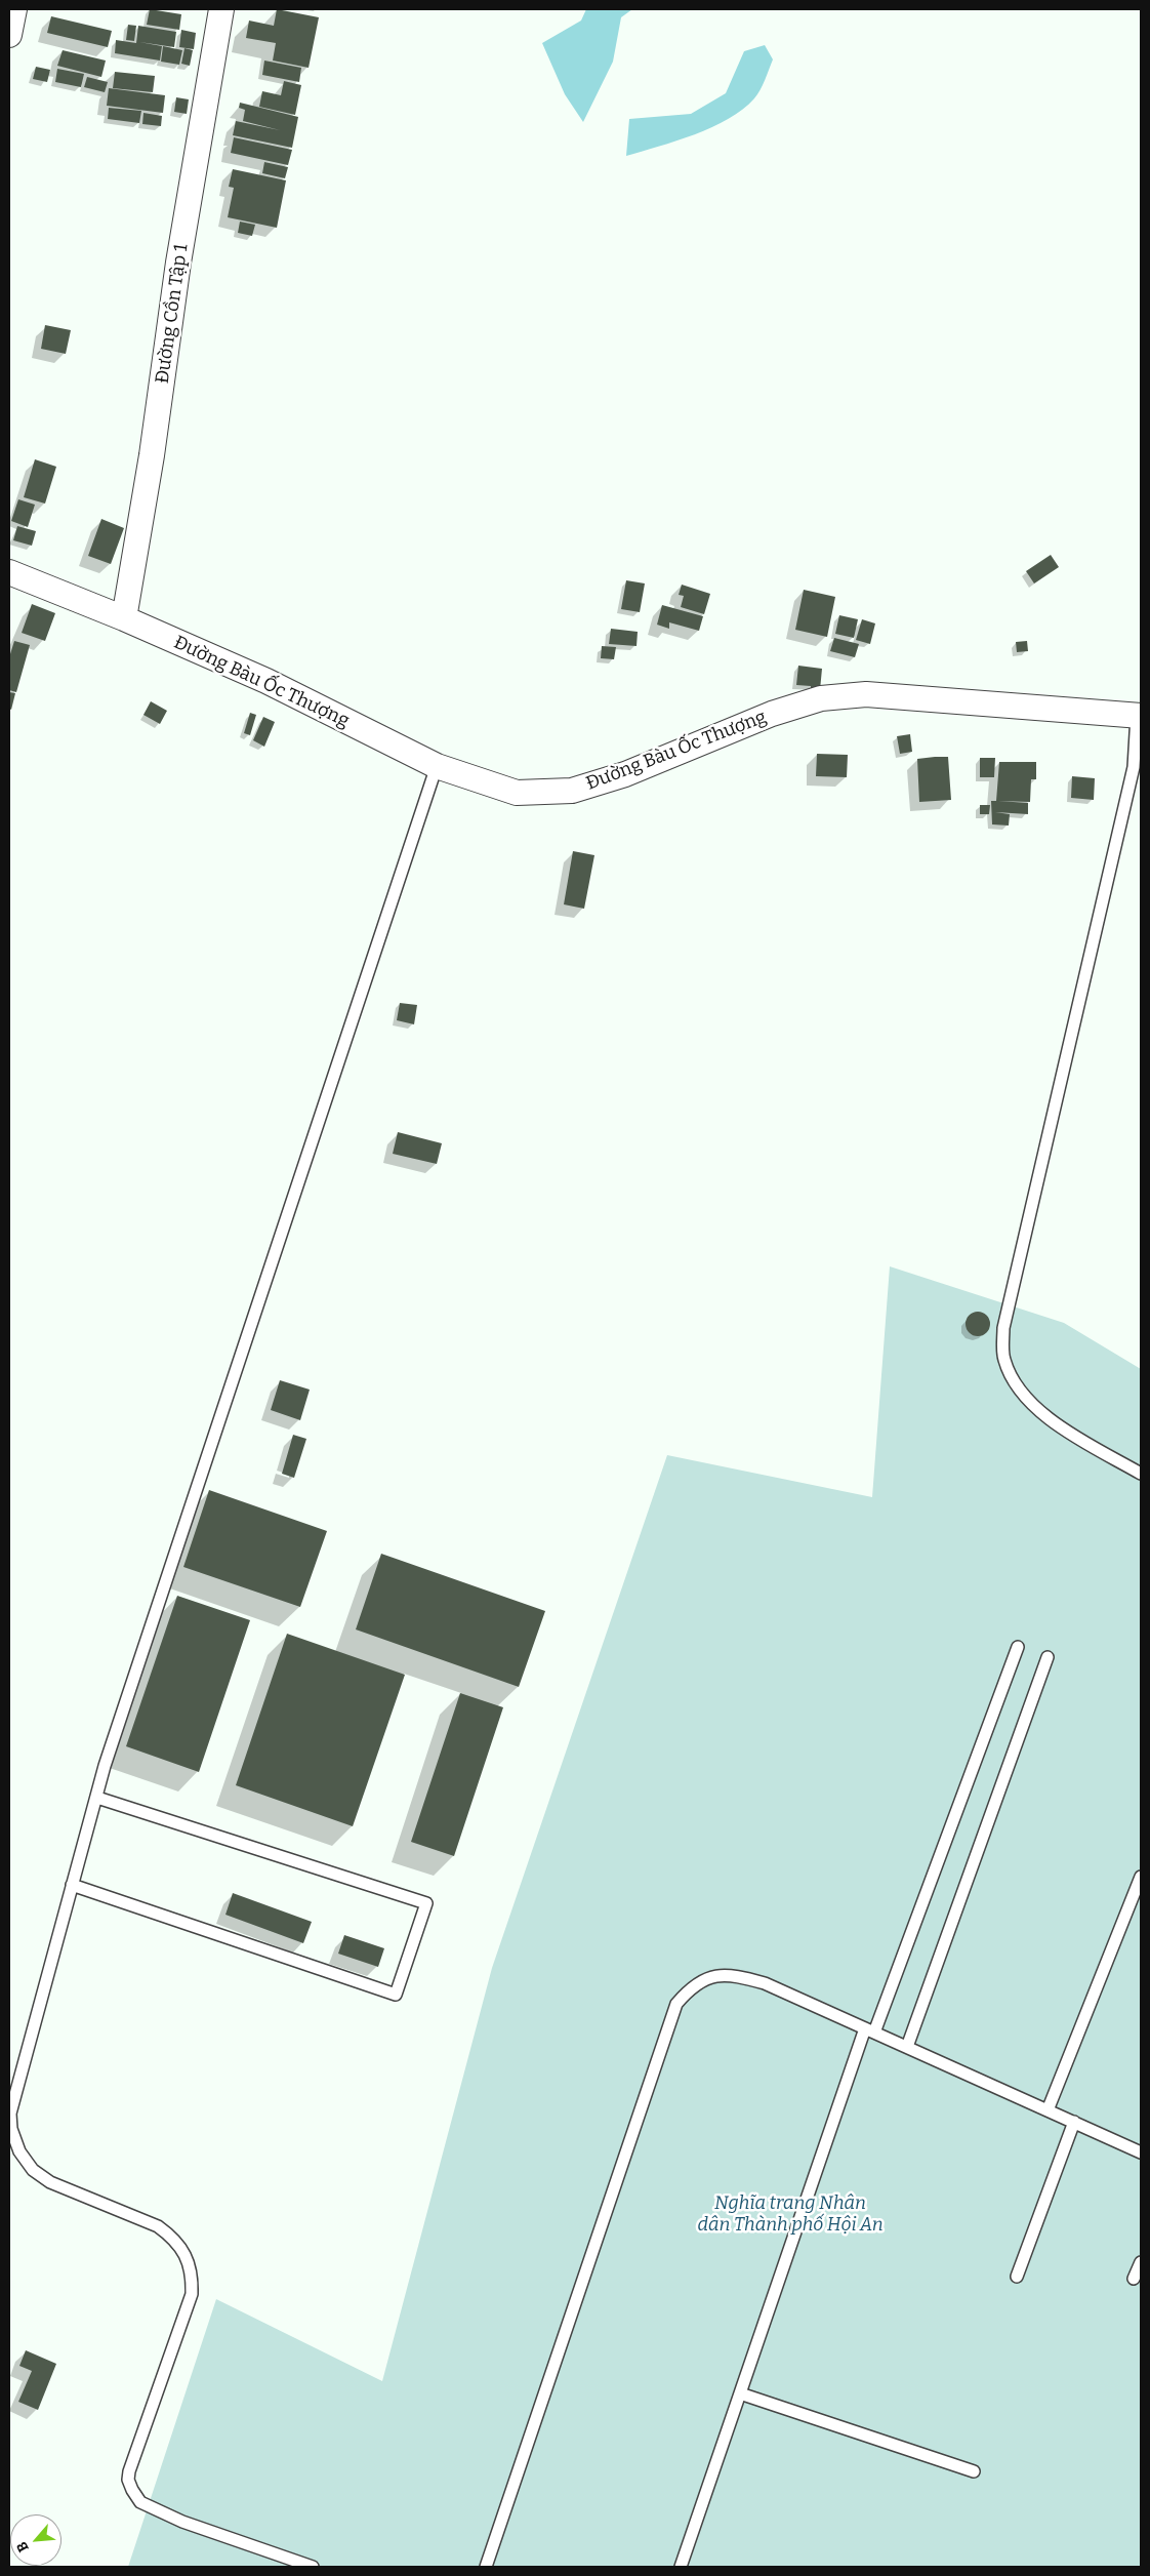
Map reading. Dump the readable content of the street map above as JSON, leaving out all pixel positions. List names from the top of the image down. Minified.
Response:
{"streets":{"street":["Đường Cồn Tập 1","Đường Bàu Ốc Thượng"]},"crossings":[["Đường Cồn Tập 1","Đường Bàu Ốc Thượng"]],"parks":["Nghĩa trang Nhân dân Thành phố Hội An"],"north":"bottom left"}
